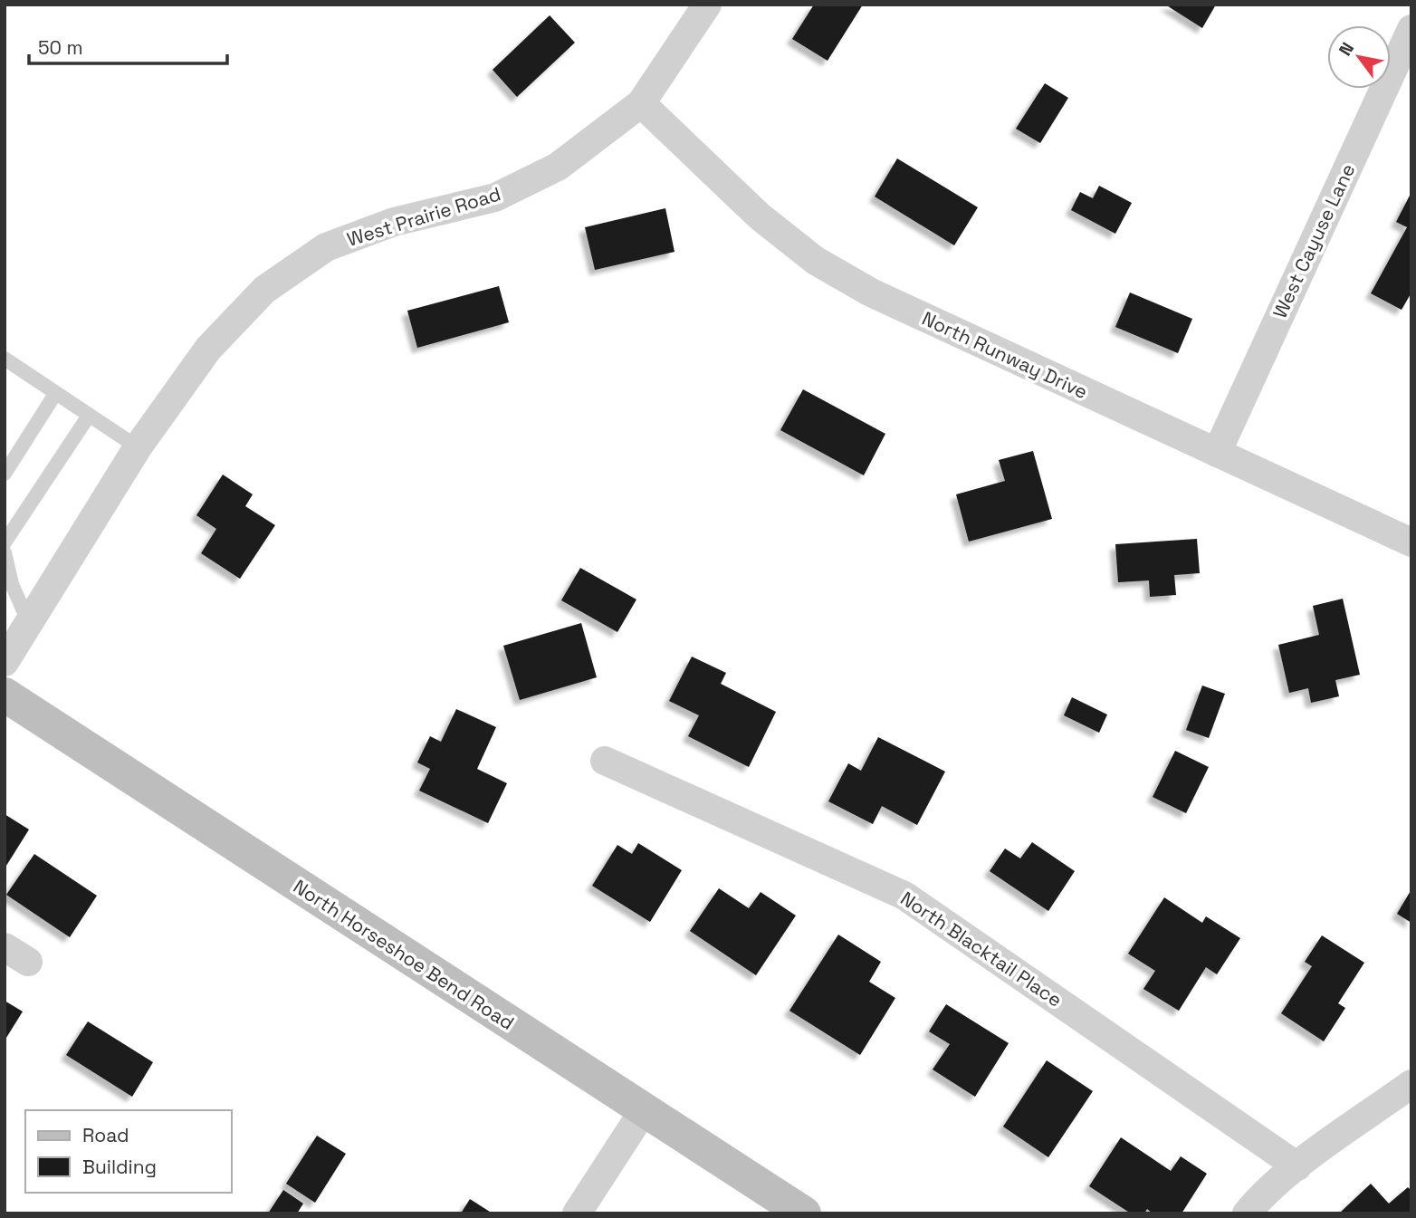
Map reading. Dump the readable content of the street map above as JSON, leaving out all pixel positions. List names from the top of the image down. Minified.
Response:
{"streets":{"street":["West Prairie Road","West Cayuse Lane","North Runway Drive","North Blacktail Place","North Horseshoe Bend Road"]},"crossings":[["West Prairie Road","North Runway Drive"],["West Cayuse Lane","North Runway Drive"]],"legend":["Road","Building"],"scale_bar":"50 m","north":"top left"}
